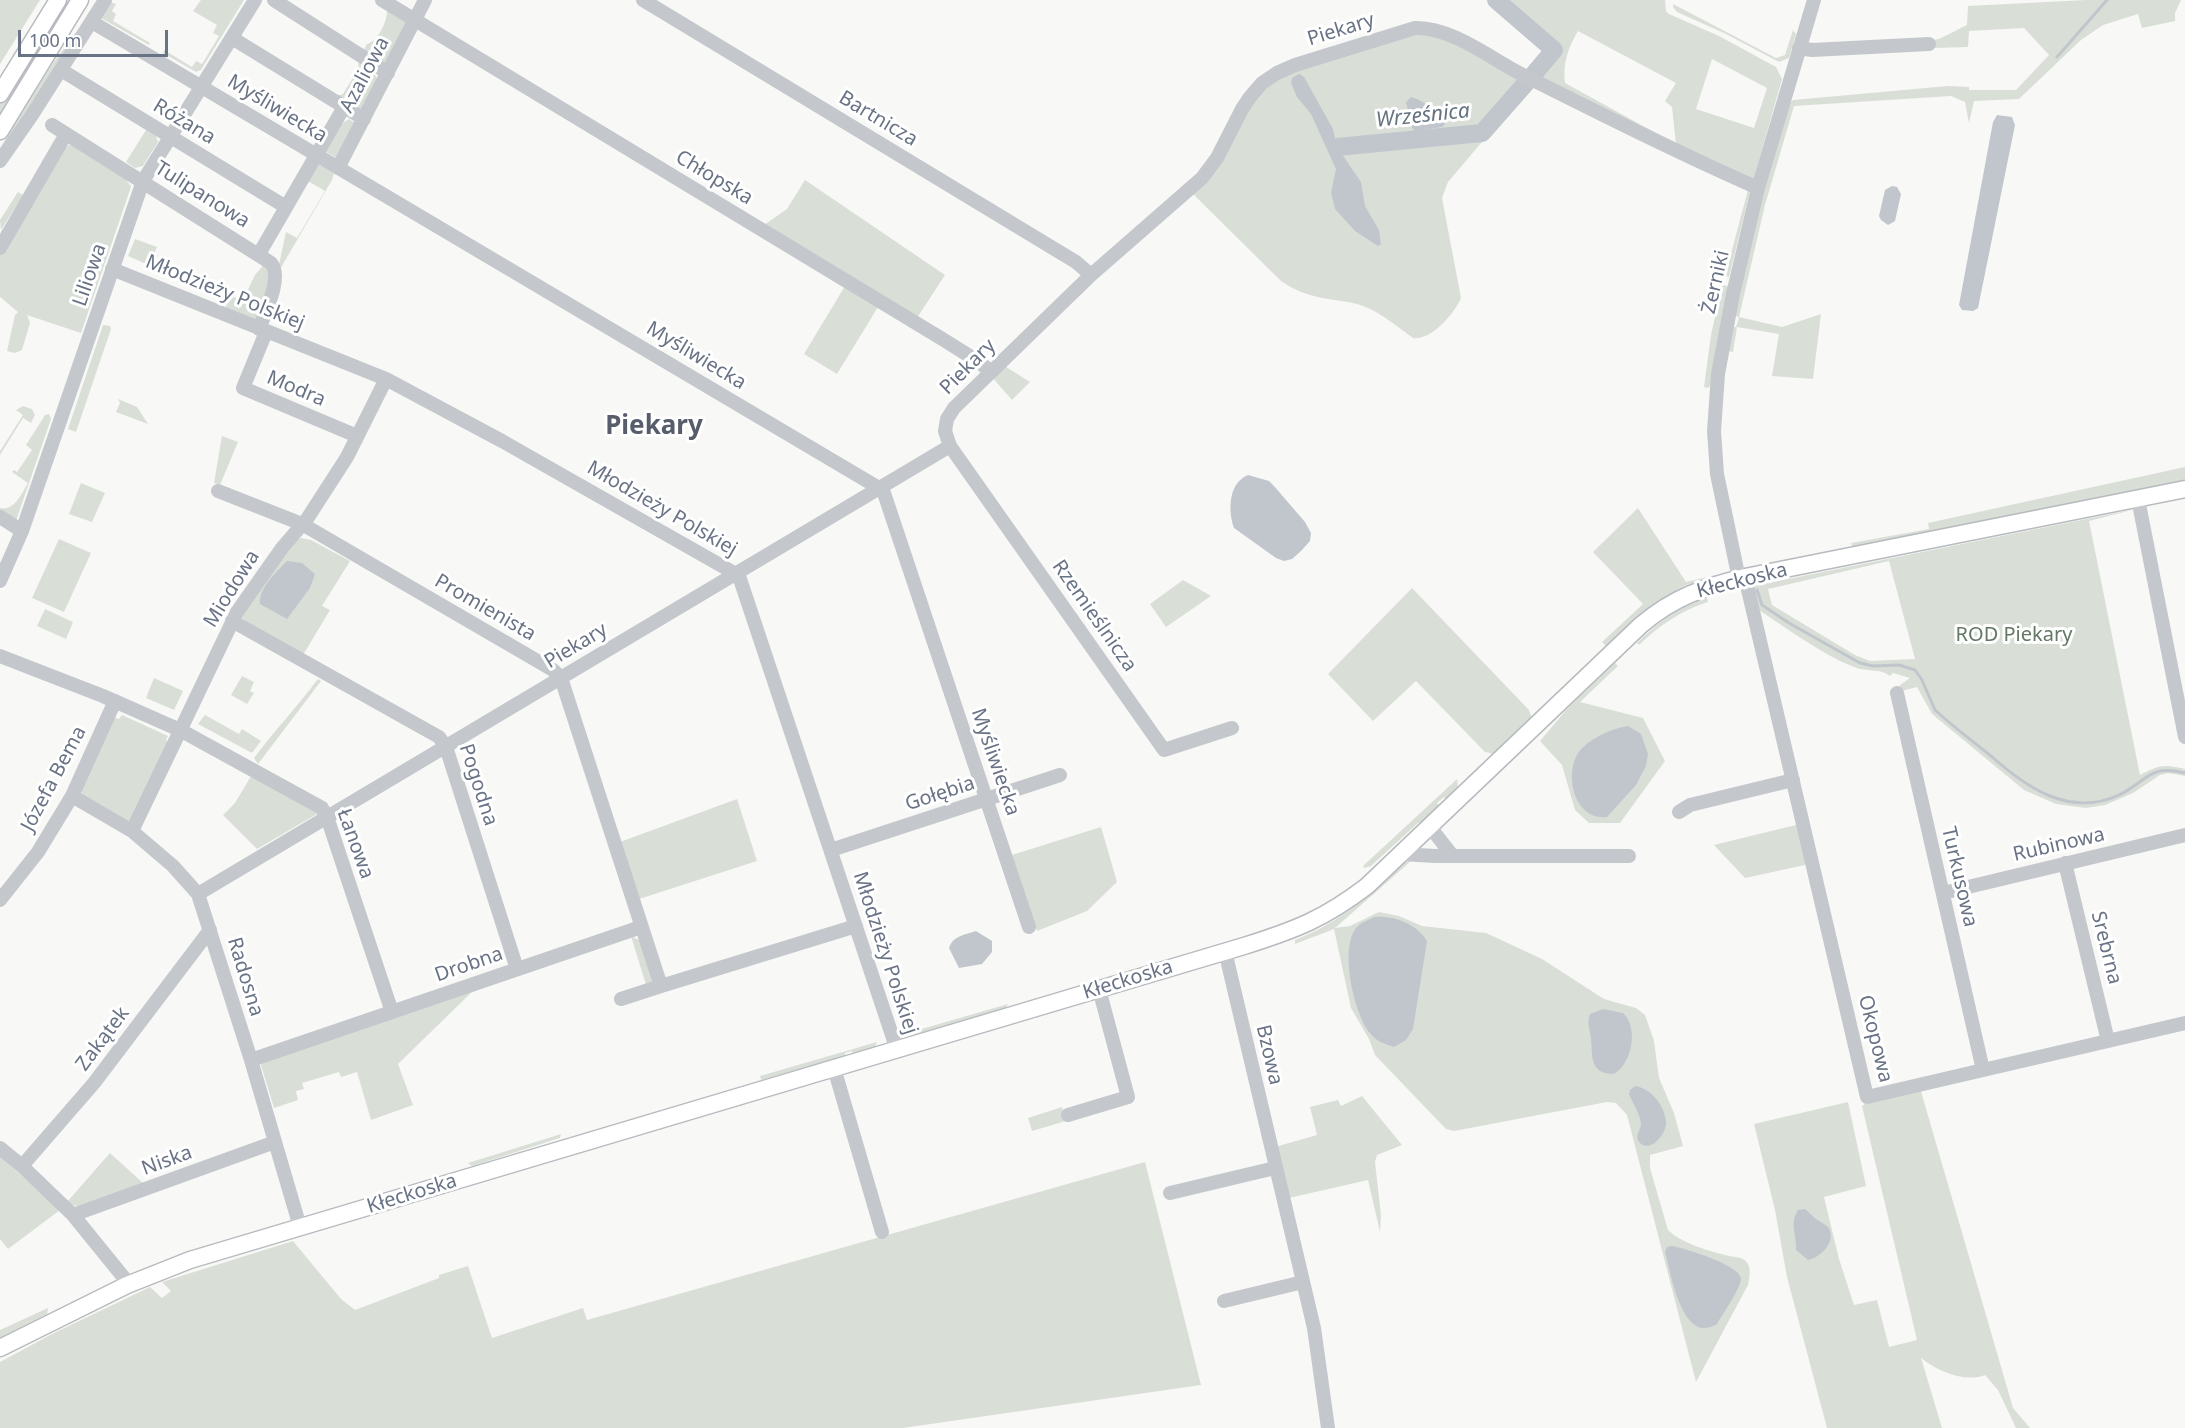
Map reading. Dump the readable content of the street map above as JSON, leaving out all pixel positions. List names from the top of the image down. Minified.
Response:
{"streets":{"main road":["Kłeckoska"],"street":["Piekary","Azaliowa","Myśliwiecka","Bartnicza","Różana","Chłopska","Tulipanowa","Liliowa","Żerniki","Młodzieży Polskiej","Modra","Miodowa","Promienista","Rzemieślnicza","Józefa Bema","Pogodna","Gołębia","Łanowa","Rubinowa","Turkusowa","Srebrna","Drobna","Radosna","Zakątek","Okopowa","Bzowa","Niska"]},"crossings":[["Piekary","Myśliwiecka"],["Piekary","Bartnicza"],["Piekary","Chłopska"],["Piekary","Żerniki"],["Piekary","Młodzieży Polskiej"],["Piekary","Promienista"],["Piekary","Rzemieślnicza"],["Piekary","Pogodna"],["Piekary","Łanowa"],["Piekary","Radosna"],["Azaliowa","Myśliwiecka"],["Azaliowa","Różana"],["Azaliowa","Chłopska"],["Azaliowa","Tulipanowa"],["Myśliwiecka","Liliowa"],["Myśliwiecka","Gołębia"],["Różana","Liliowa"],["Tulipanowa","Liliowa"],["Tulipanowa","Młodzieży Polskiej"],["Tulipanowa","Modra"],["Liliowa","Młodzieży Polskiej"],["Żerniki","Kłeckoska"],["Żerniki","Okopowa"],["Młodzieży Polskiej","Modra"],["Młodzieży Polskiej","Kłeckoska"],["Młodzieży Polskiej","Miodowa"],["Młodzieży Polskiej","Gołębia"],["Modra","Miodowa"],["Kłeckoska","Radosna"],["Kłeckoska","Okopowa"],["Kłeckoska","Bzowa"],["Miodowa","Promienista"],["Miodowa","Pogodna"],["Miodowa","Łanowa"],["Miodowa","Radosna"],["Józefa Bema","Łanowa"],["Józefa Bema","Radosna"],["Pogodna","Drobna"],["Łanowa","Drobna"],["Rubinowa","Turkusowa"],["Rubinowa","Srebrna"],["Turkusowa","Okopowa"],["Srebrna","Okopowa"],["Drobna","Radosna"],["Radosna","Zakątek"],["Radosna","Niska"]],"districts":["Piekary"],"water":["Wrześnica"],"parks":["ROD Piekary"],"scale_bar":"100 m"}
